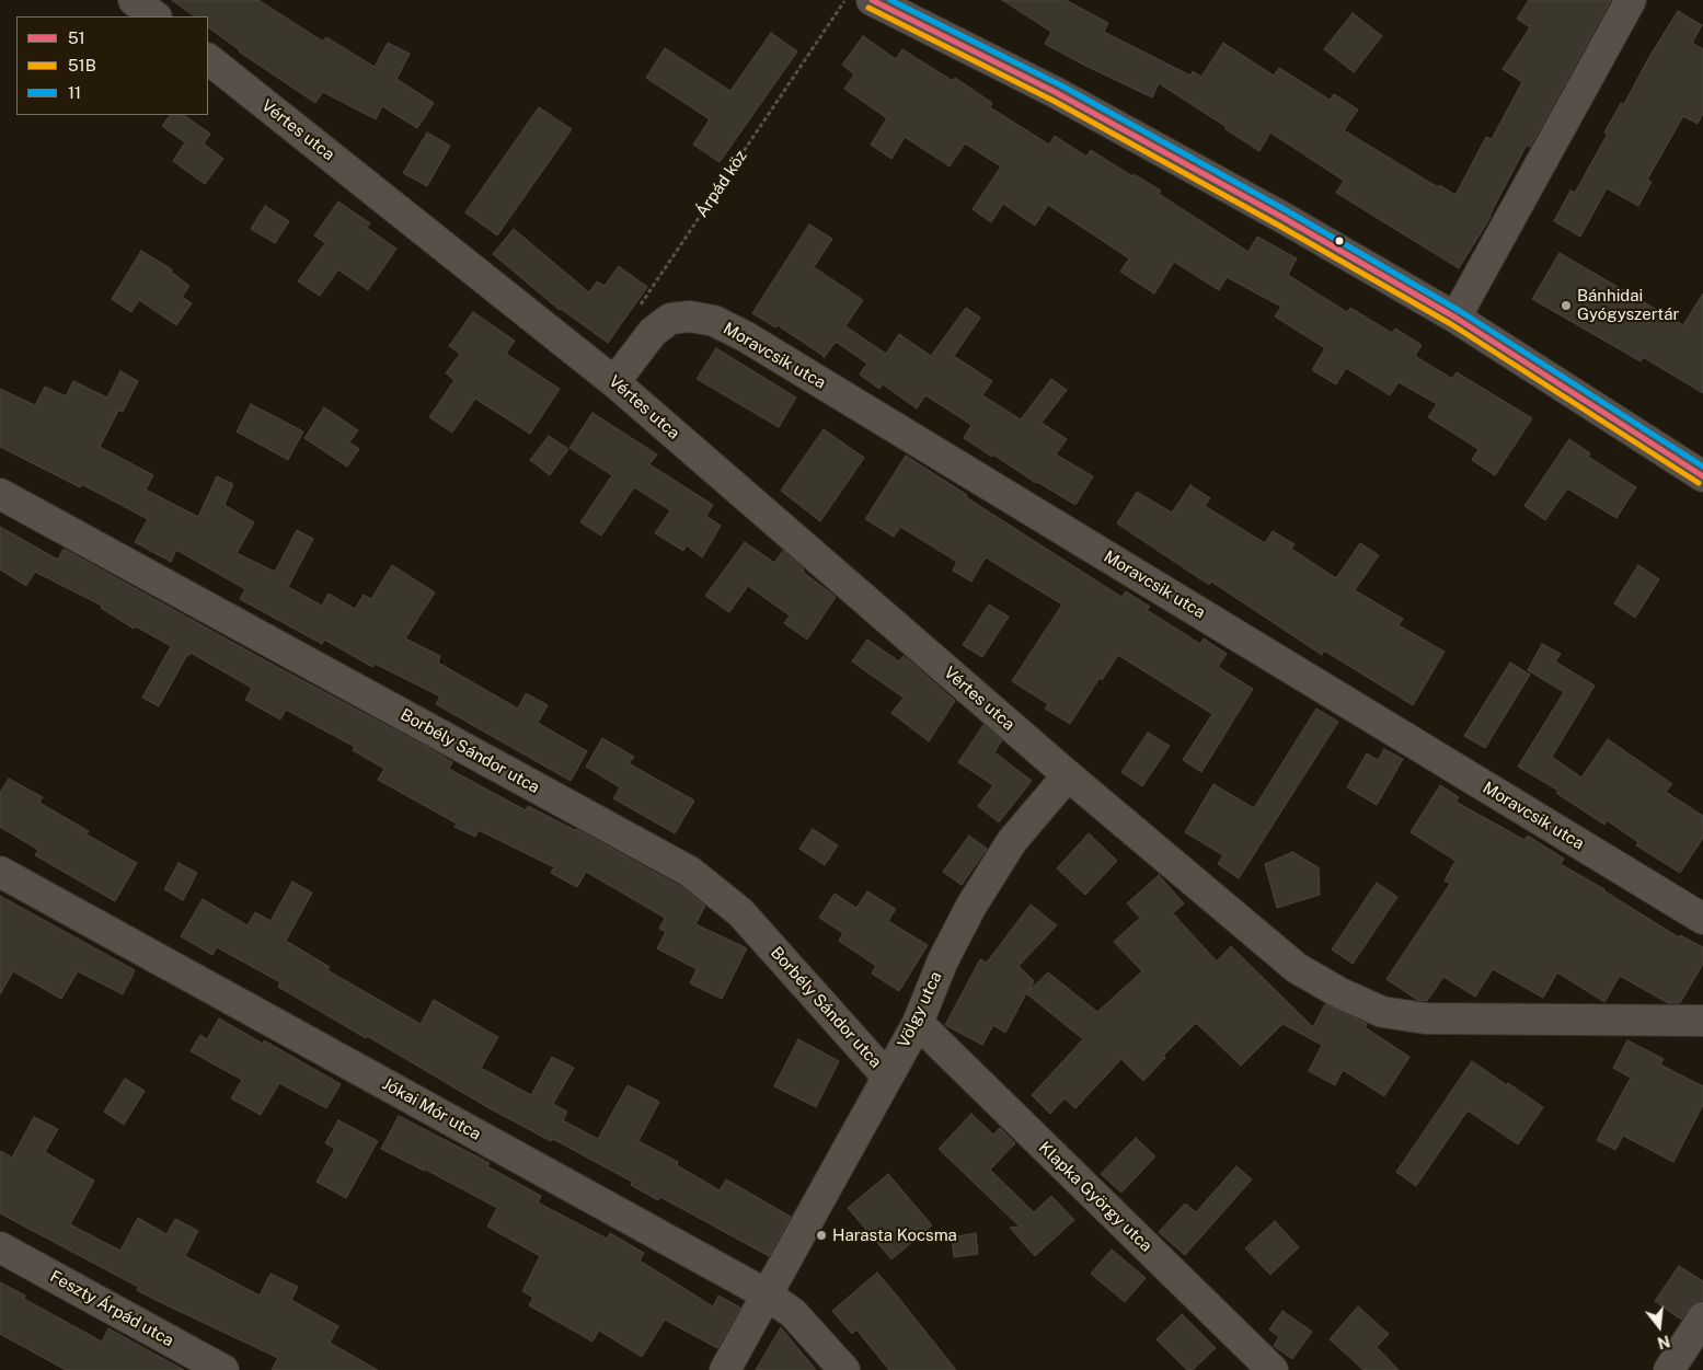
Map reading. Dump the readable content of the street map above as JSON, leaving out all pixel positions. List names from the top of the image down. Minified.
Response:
{"streets":{"street":["Vértes utca","Moravcsik utca","Borbély Sándor utca","Völgy utca","Jókai Mór utca","Klapka György utca","Feszty Árpád utca"],"path":["Árpád köz"]},"crossings":[["Vértes utca","Moravcsik utca"],["Vértes utca","Völgy utca"],["Borbély Sándor utca","Völgy utca"],["Völgy utca","Jókai Mór utca"],["Völgy utca","Klapka György utca"]],"places":["Bánhidai Gyógyszertár","Harasta Kocsma"],"lines":["transit line 51","transit line 11","transit line 51B"],"legend":["51","51B","11"],"north":"bottom"}
